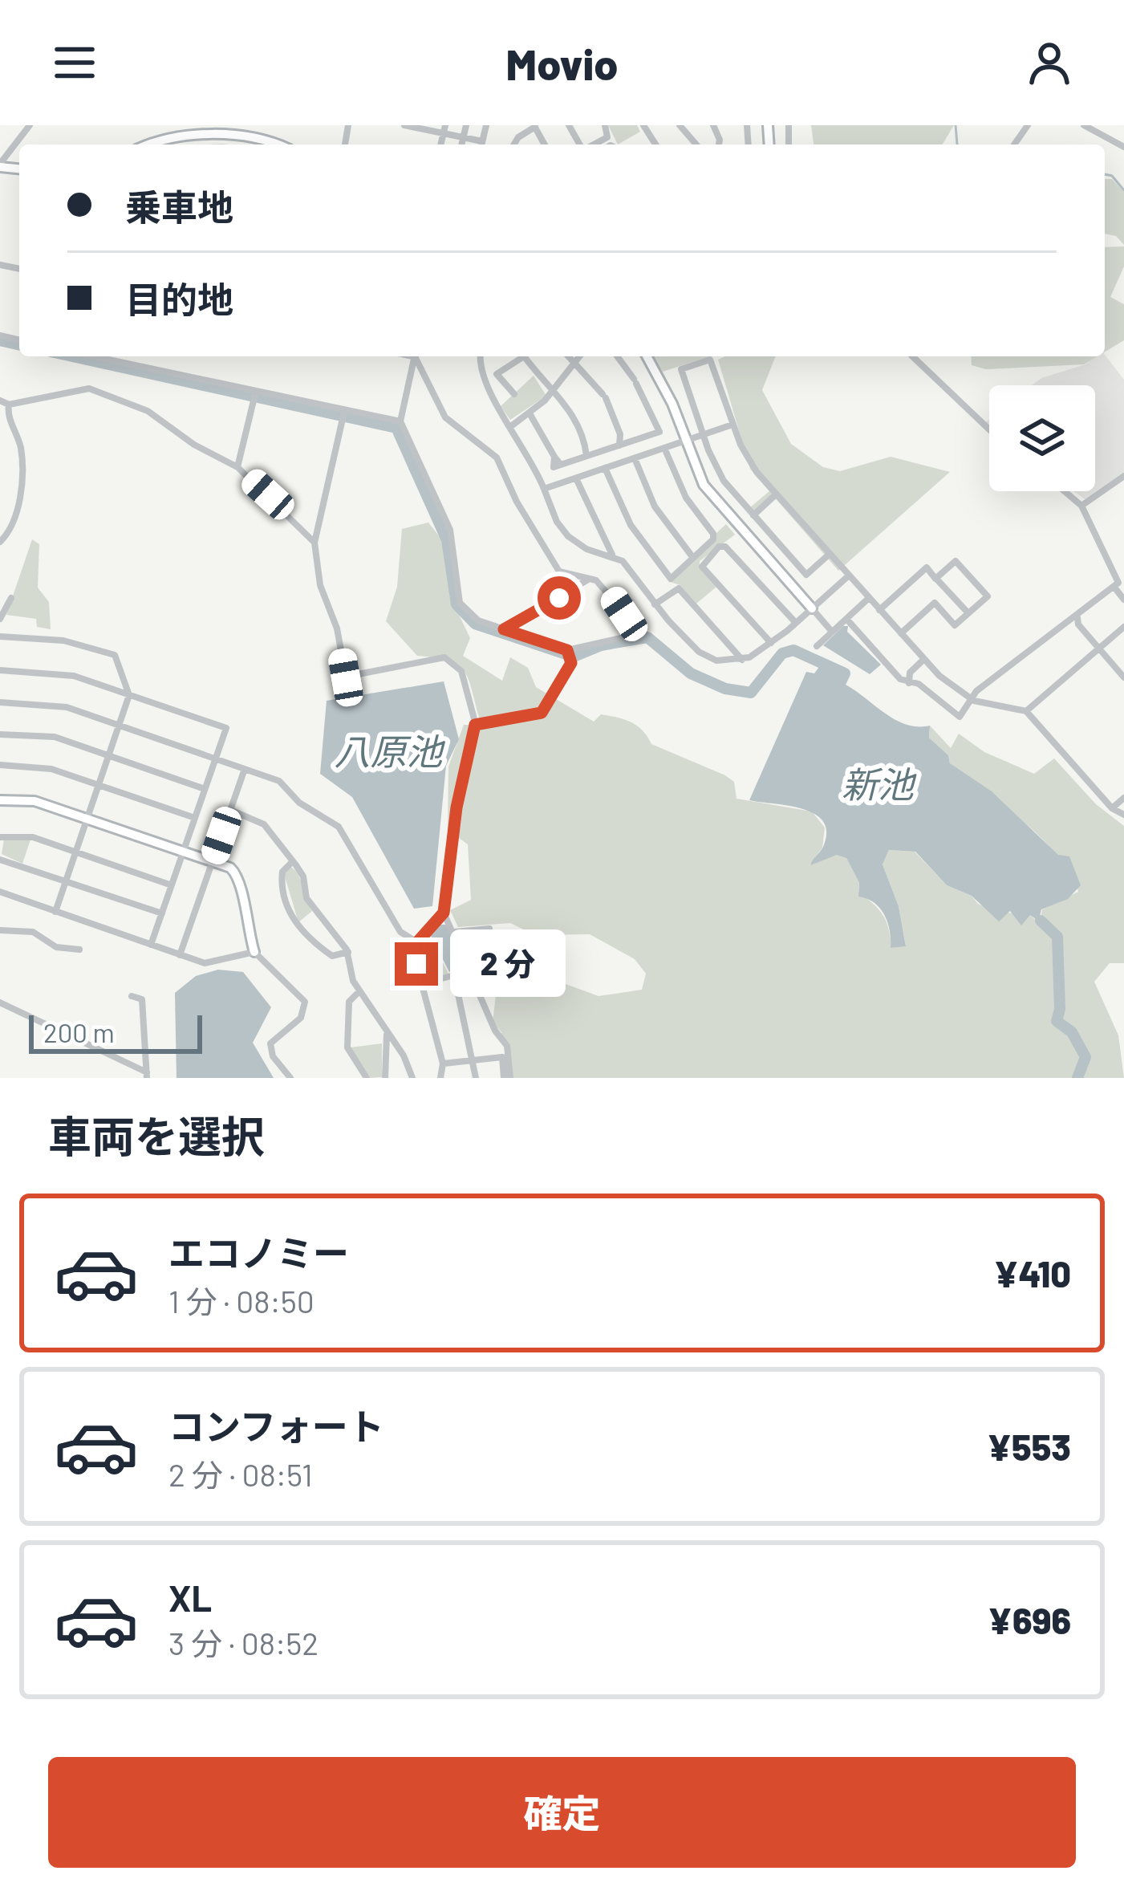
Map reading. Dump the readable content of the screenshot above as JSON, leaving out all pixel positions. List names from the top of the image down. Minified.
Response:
{"water":["八原池","新池"],"scale_bar":"200 m","page":{"header":"Movio","banner":["乗車地","目的地"],"bubble":"2 分","scale":"200 m","heading":"車両を選択","list":[{"name":"エコノミー","note":"1 分 · 08:50","value":"¥410"},{"name":"コンフォート","note":"2 分 · 08:51","value":"¥553"},{"name":"XL","note":"3 分 · 08:52","value":"¥696"}],"buttons":"確定"}}
